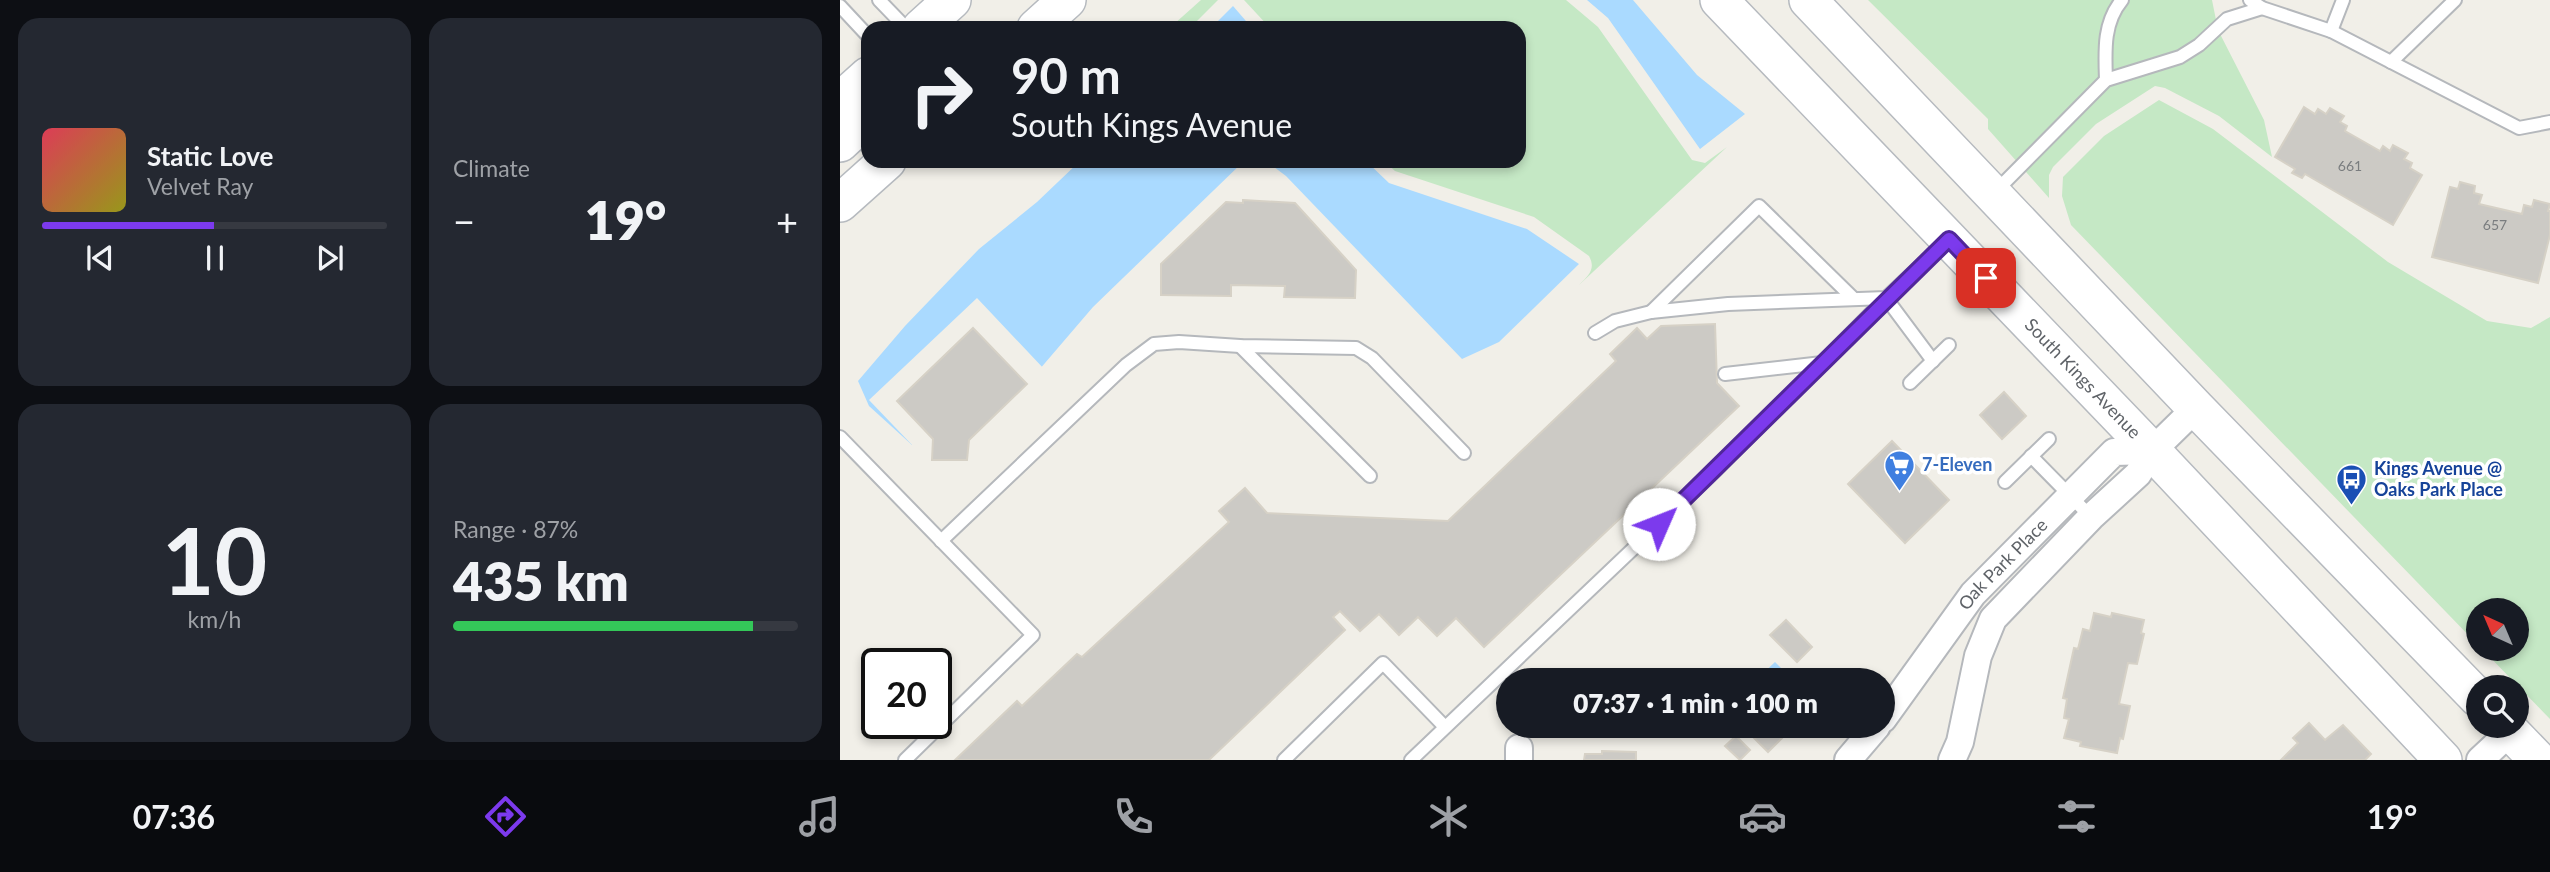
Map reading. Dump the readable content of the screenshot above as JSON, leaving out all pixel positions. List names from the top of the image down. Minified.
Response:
{"streets":{"main road":["South Kings Avenue"],"street":["Oak Park Place"]},"crossings":[["South Kings Avenue","Oak Park Place"]],"places":{"supermarket":["7-Eleven"],"bus stop":["Kings Avenue @ Oaks Park Place"]},"house_numbers":["661","657"],"north":"top left","page":{"tile":["Climate",["10","km/h"],["Range · 87%","435 km"]],"turn":["90 m","South Kings Avenue"],"song":["Static Love","Velvet Ray"],"heat":["−","19°","+"],"limit":"20","trip":"07:37 · 1 min · 100 m","tabs":["07:36","19°"]}}
